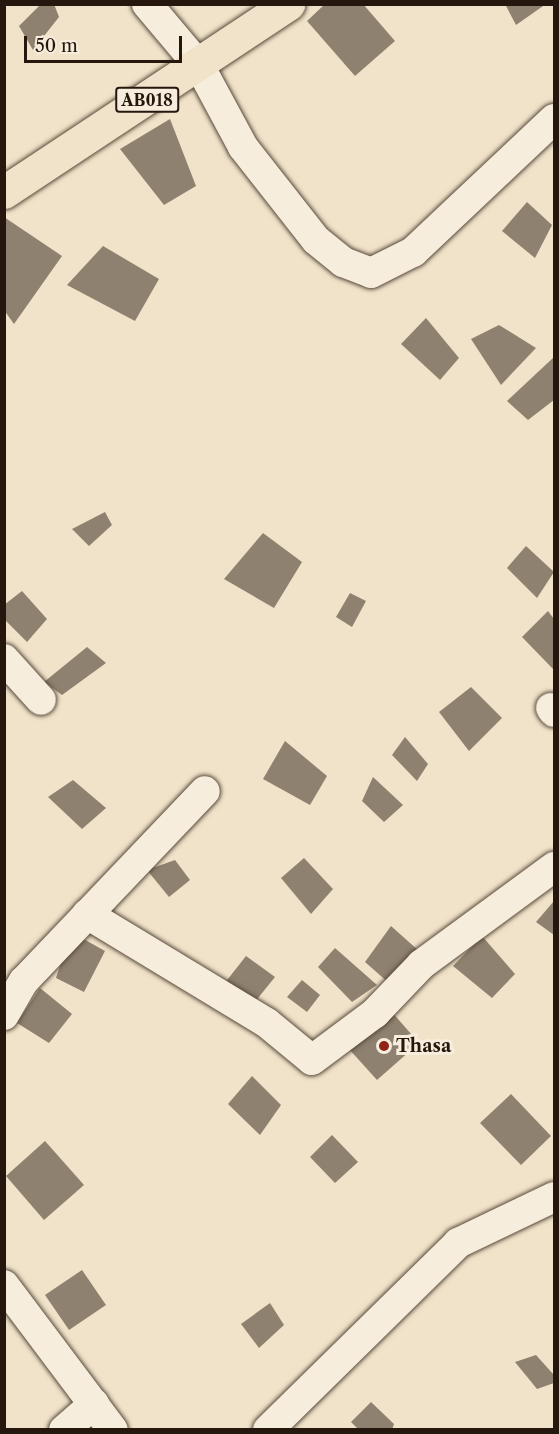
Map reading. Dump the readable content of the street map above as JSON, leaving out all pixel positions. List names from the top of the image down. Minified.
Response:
{"streets":{"main road":["AB018"]},"places":["Thasa"],"scale_bar":"50 m"}
